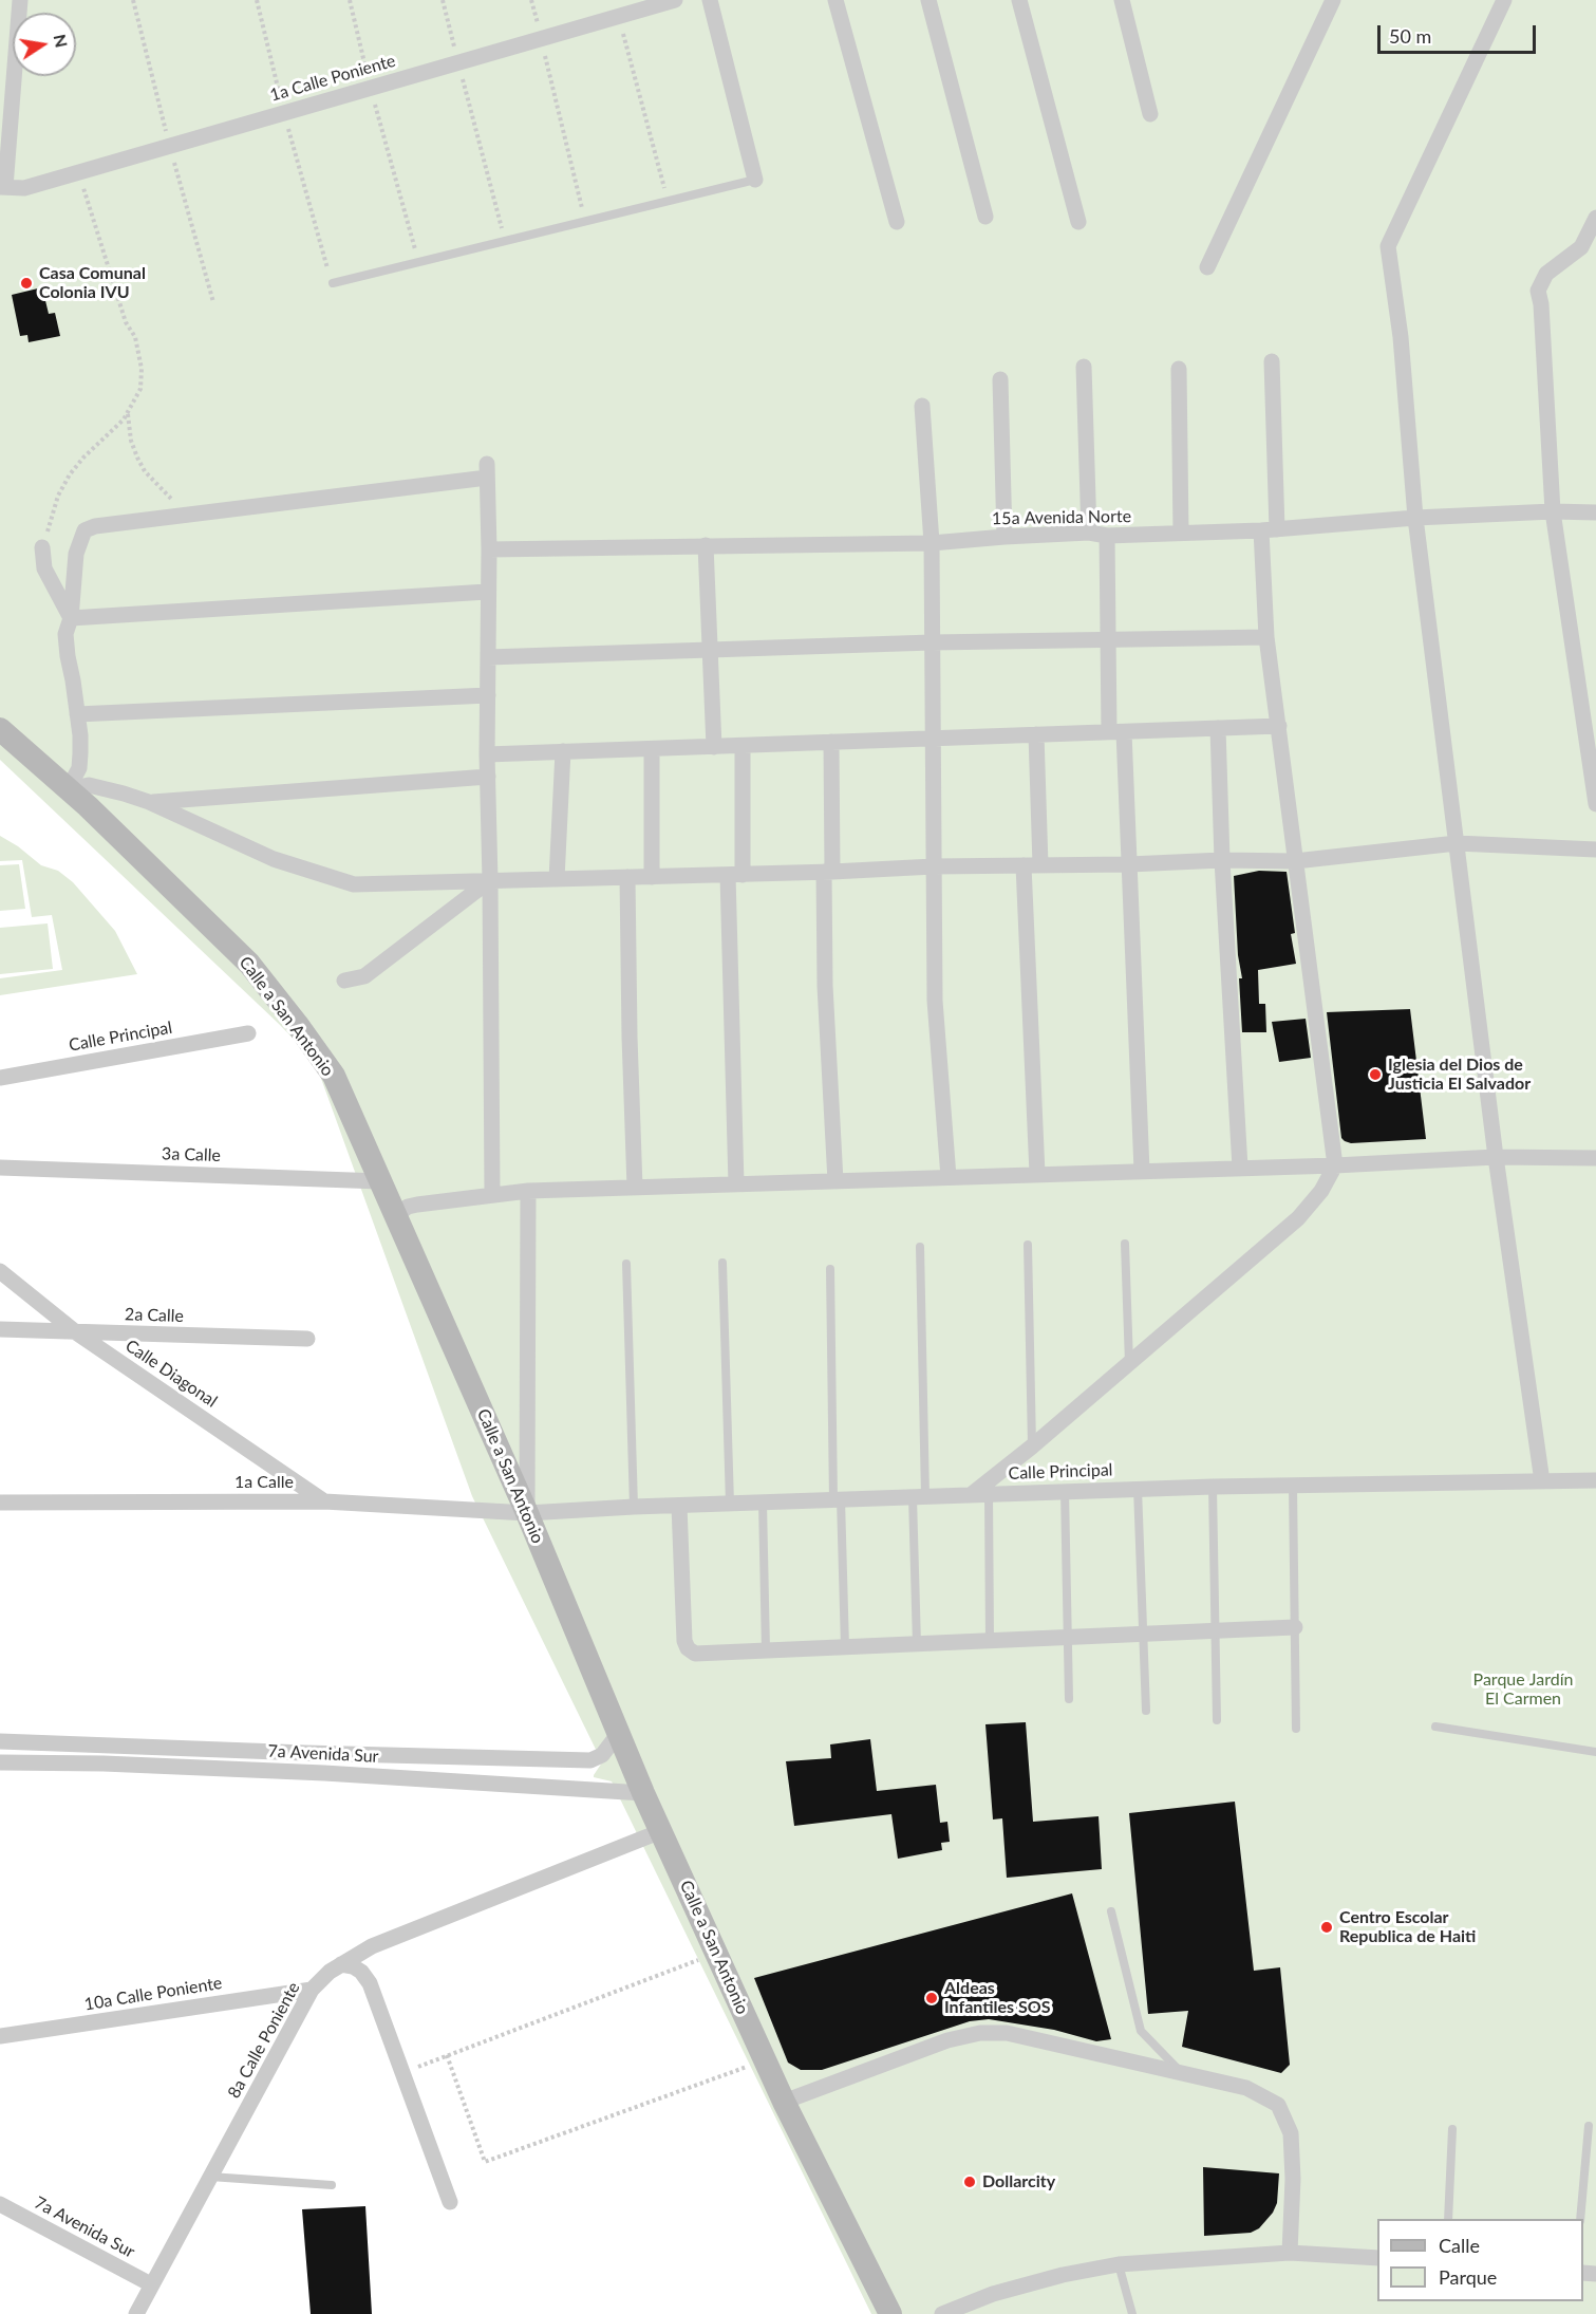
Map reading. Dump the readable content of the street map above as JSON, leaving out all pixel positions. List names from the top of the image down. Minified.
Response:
{"streets":{"street":["1a Calle Poniente","15a Avenida Norte","Calle a San Antonio","Calle Principal","3a Calle","2a Calle","Calle Diagonal","1a Calle","7a Avenida Sur","10a Calle Poniente","8a Calle Poniente"]},"crossings":[["Calle a San Antonio","Calle Principal"],["Calle a San Antonio","3a Calle"],["Calle a San Antonio","1a Calle"],["Calle a San Antonio","7a Avenida Sur"],["Calle a San Antonio","8a Calle Poniente"],["Calle Principal","1a Calle"],["2a Calle","Calle Diagonal"],["Calle Diagonal","1a Calle"],["7a Avenida Sur","8a Calle Poniente"],["10a Calle Poniente","8a Calle Poniente"]],"parks":["Parque Jardín El Carmen"],"places":["Casa Comunal Colonia IVU","Iglesia del Dios de Justicia El Salvador","Centro Escolar Republica de Haiti","Aldeas Infantiles SOS","Dollarcity"],"legend":["Calle","Parque"],"scale_bar":"50 m","north":"right"}
